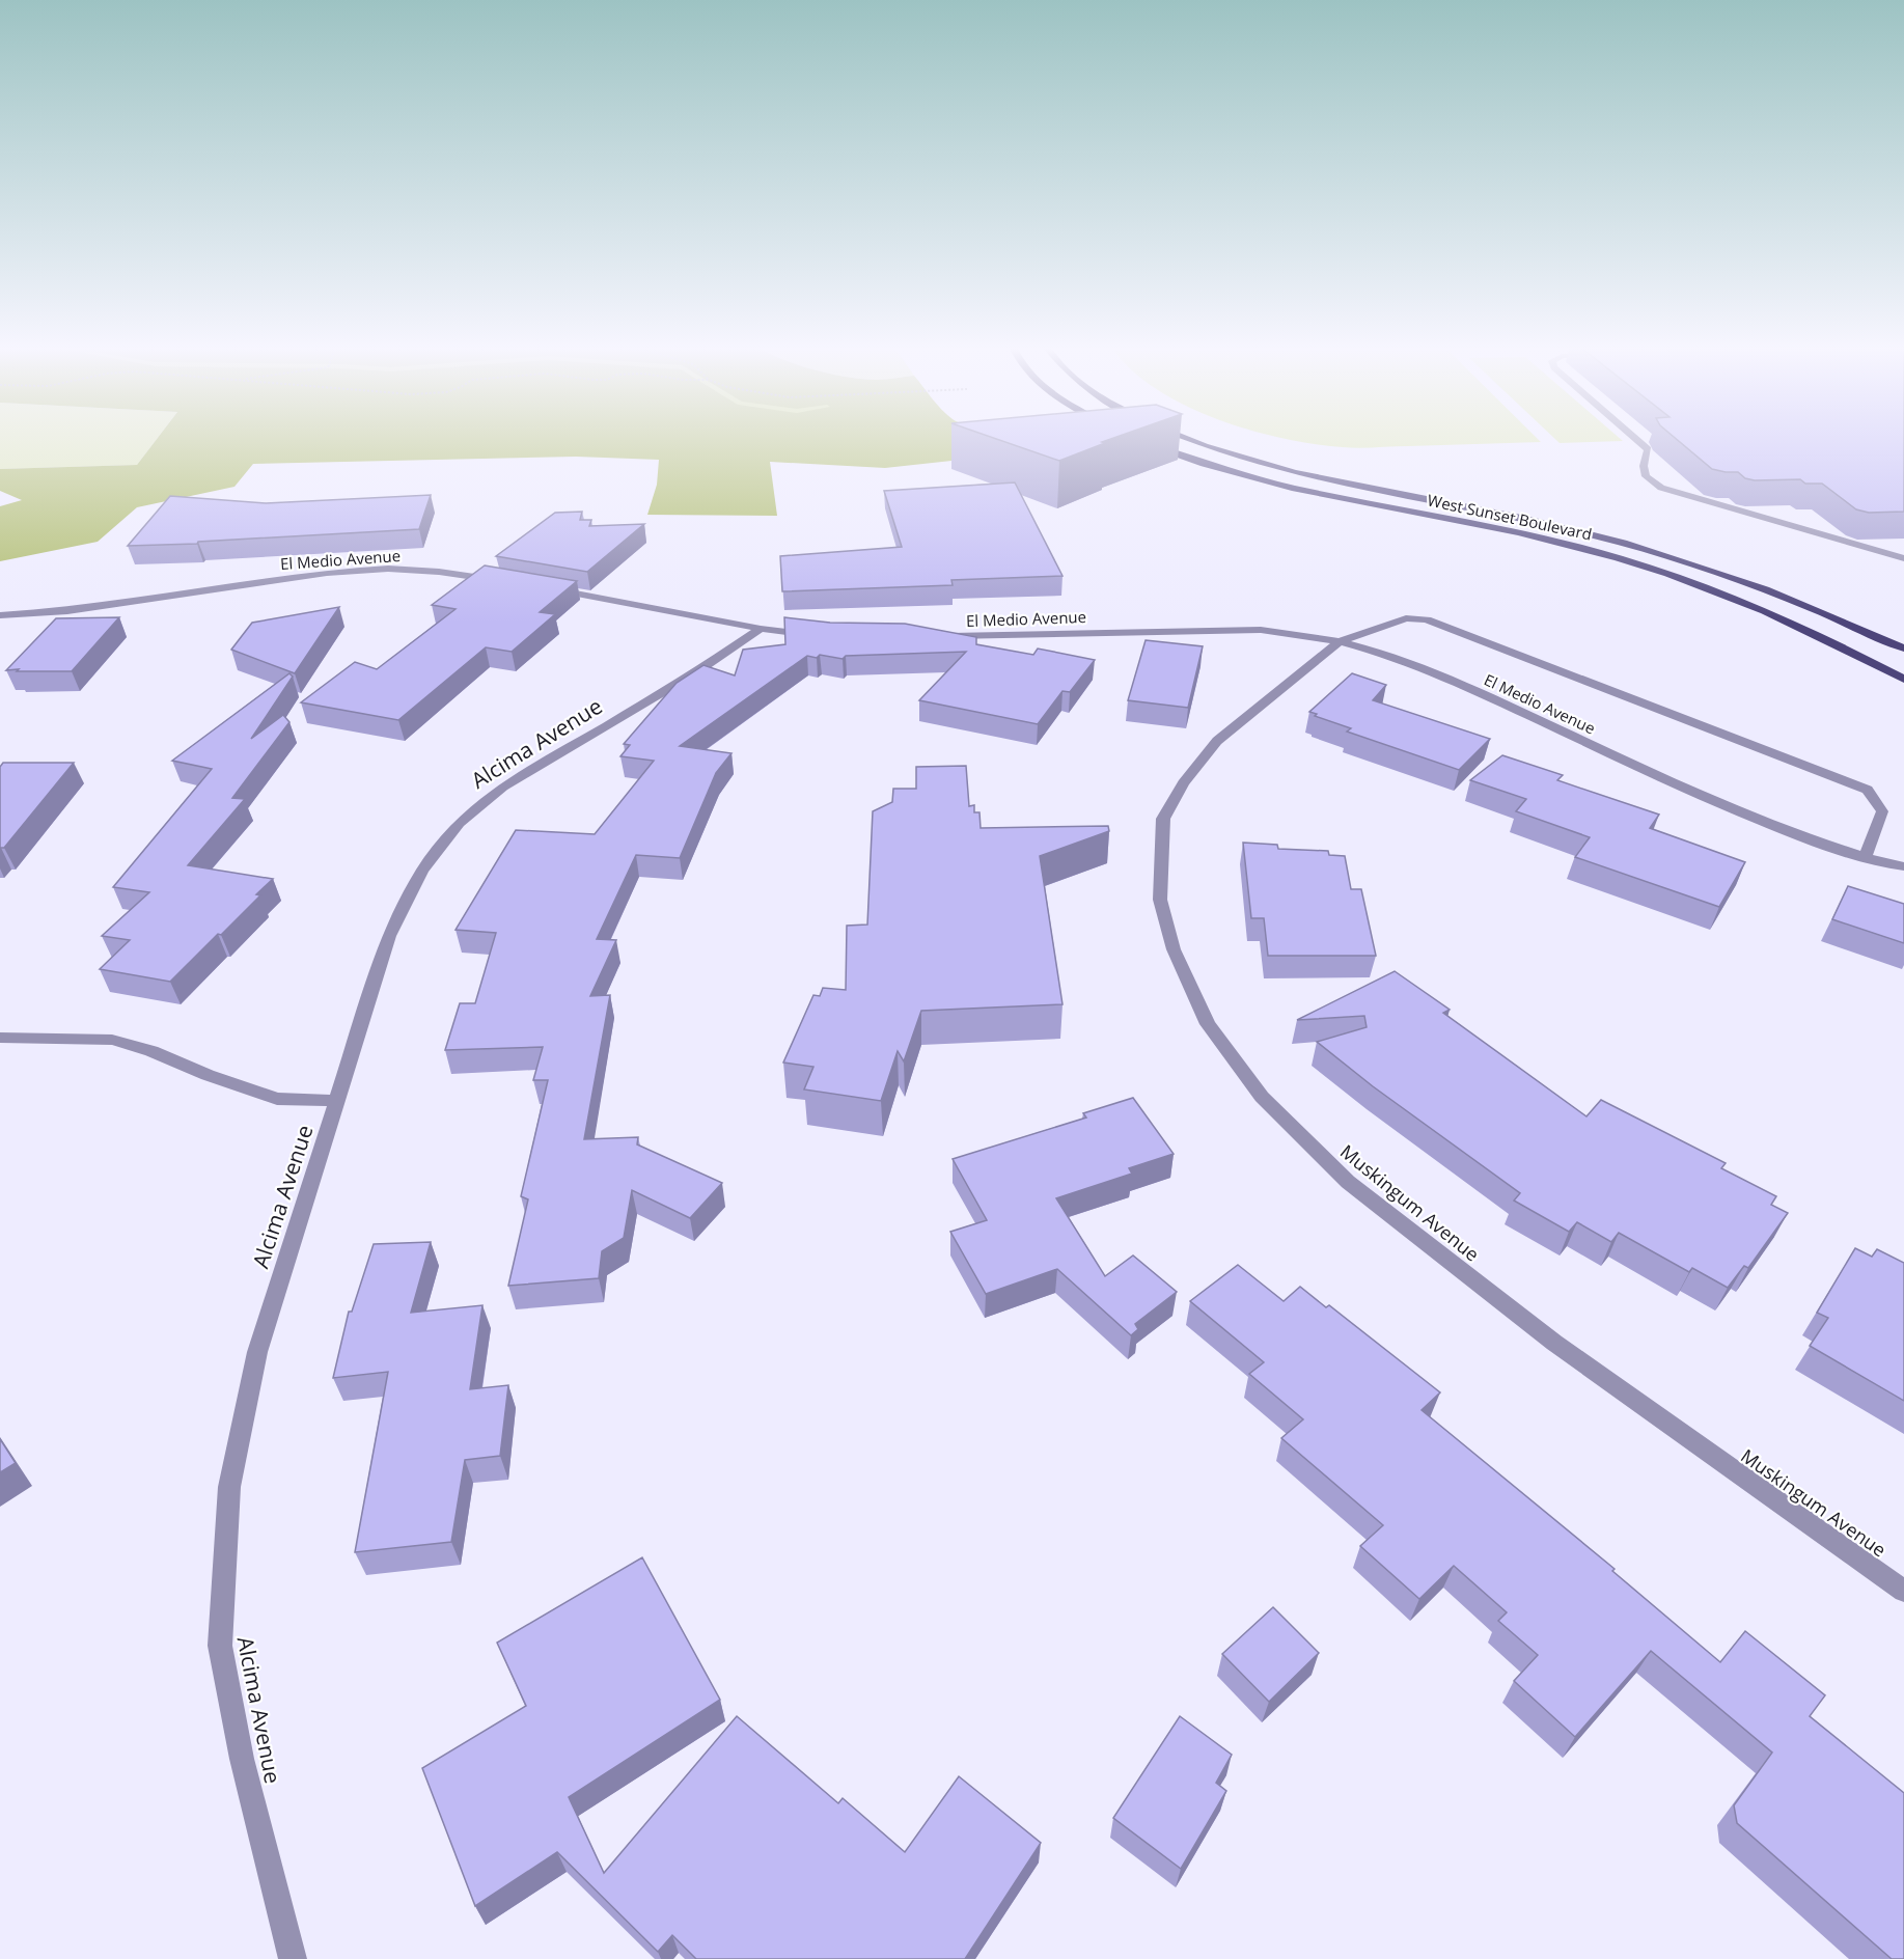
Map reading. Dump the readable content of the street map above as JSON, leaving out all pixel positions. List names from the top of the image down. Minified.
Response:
{"streets":{"main road":["West Sunset Boulevard"],"street":["El Medio Avenue","Alcima Avenue","Muskingum Avenue"]},"crossings":[["El Medio Avenue","Muskingum Avenue"]]}
